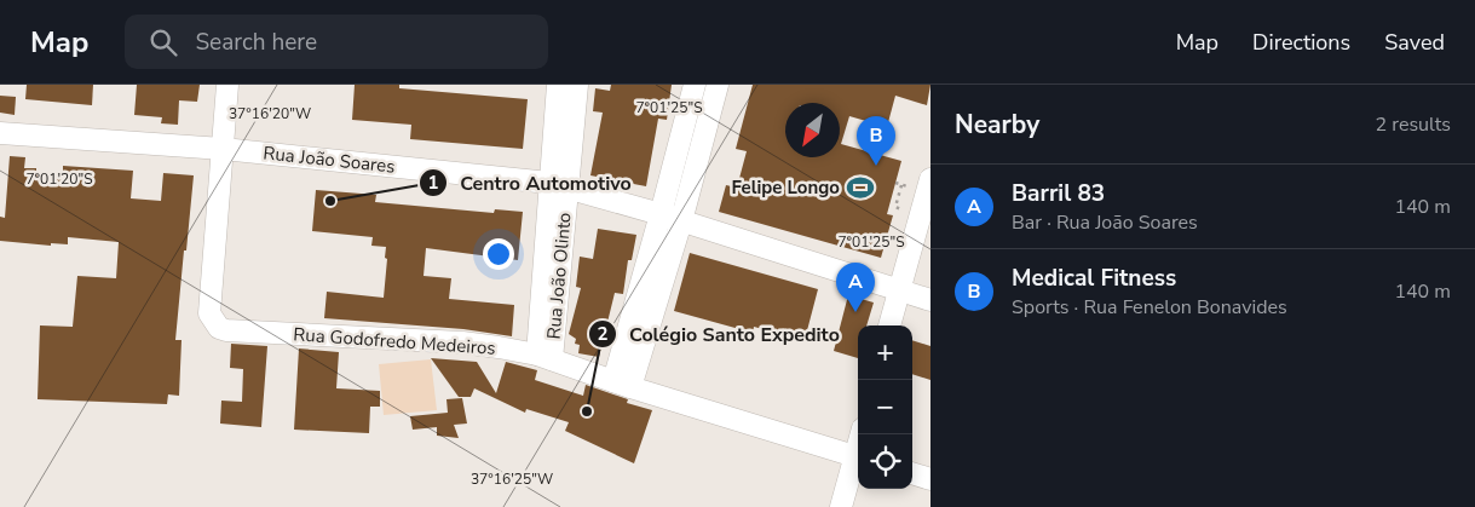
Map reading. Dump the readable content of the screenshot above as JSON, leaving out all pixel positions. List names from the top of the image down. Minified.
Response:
{"streets":{"street":["Rua João Soares","Rua João Olinto","Rua Godofredo Medeiros"]},"crossings":[["Rua João Soares","Rua João Olinto"],["Rua João Soares","Rua Godofredo Medeiros"],["Rua João Olinto","Rua Godofredo Medeiros"]],"places":{"sports":["Felipe Longo"],"other":["Centro Automotivo","Colégio Santo Expedito"]},"north":"bottom left","page":{"header":"Map","search":"Search here","nav":["Map","Directions","Saved"],"heading":["Nearby","2 results"],"pins":["B","A"],"list":[{"mark":"A","name":"Barril 83","note":"Bar · Rua João Soares","value":"140 m"},{"mark":"B","name":"Medical Fitness","note":"Sports · Rua Fenelon Bonavides","value":"140 m"}],"map_buttons":["+","−"]},"coordinates":["7°01'25\"S","37°16'20\"W","7°01'20\"S","37°16'25\"W"]}
